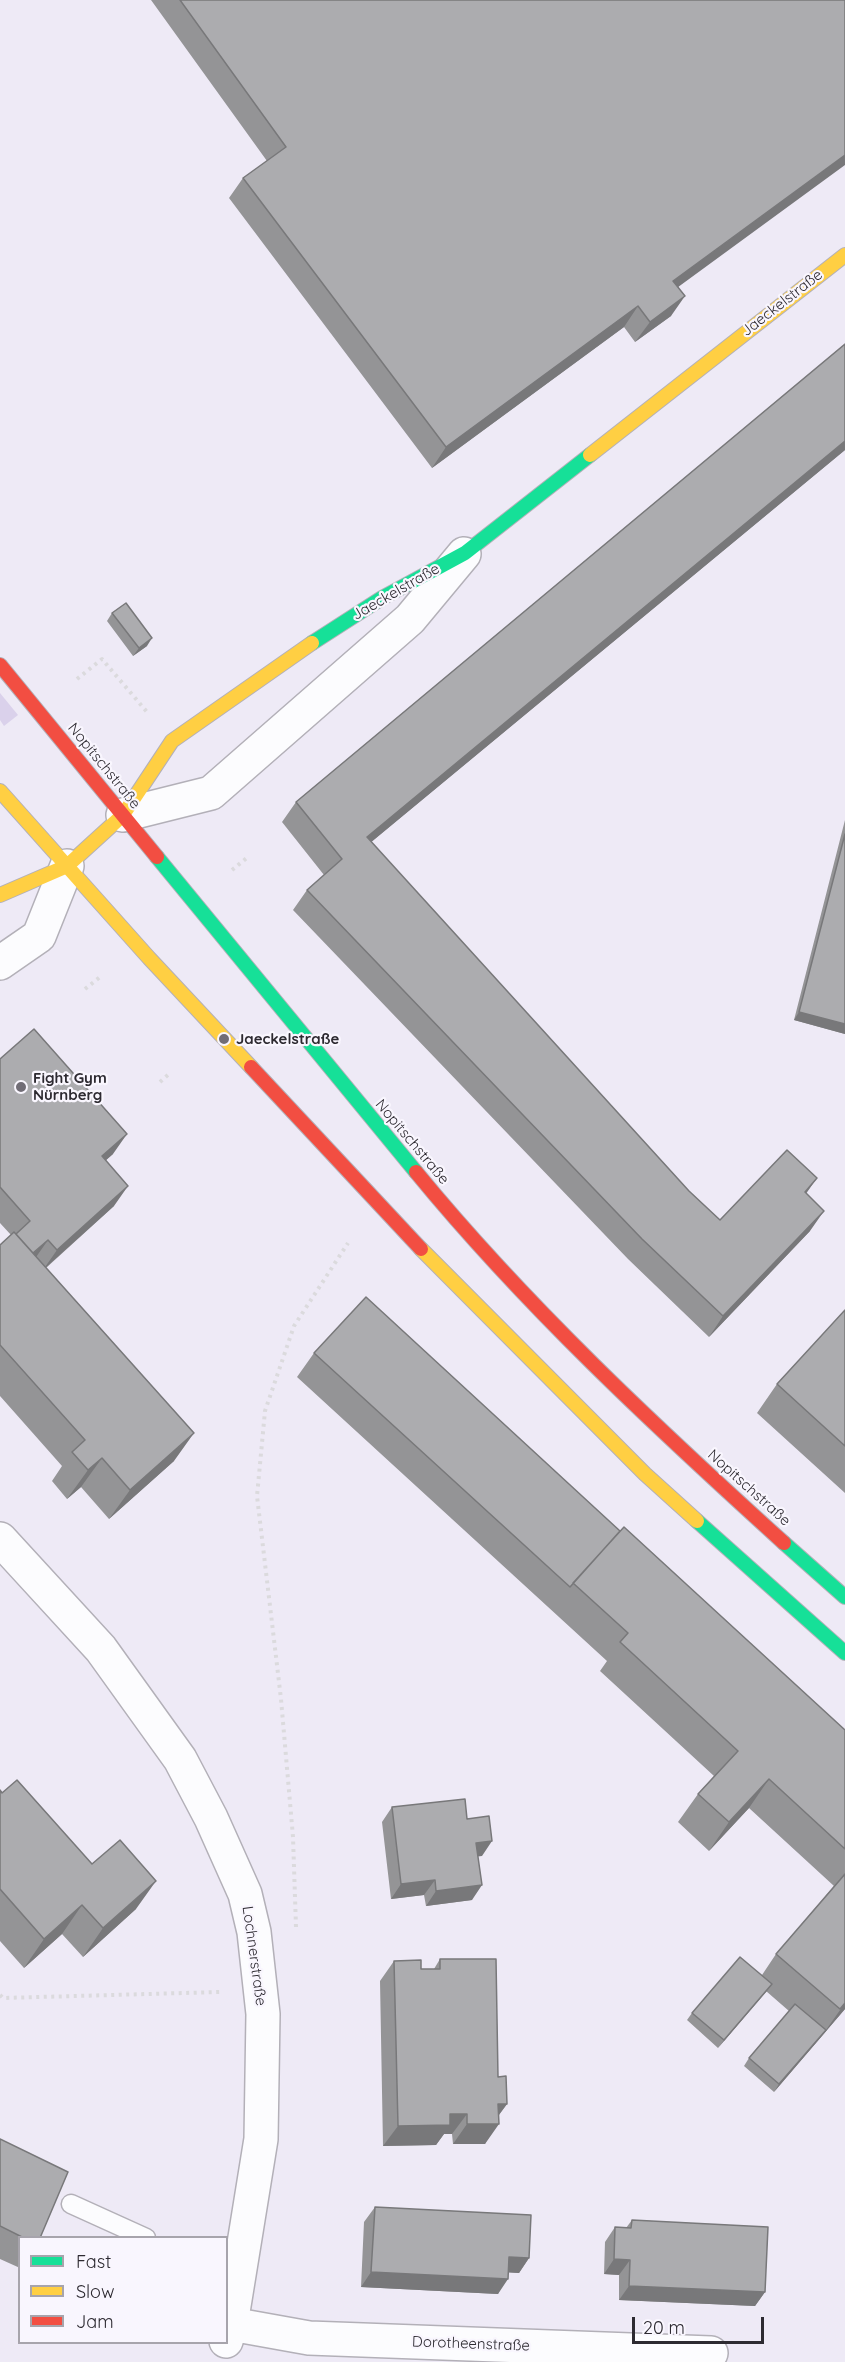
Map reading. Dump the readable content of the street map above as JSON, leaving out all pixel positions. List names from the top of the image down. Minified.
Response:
{"streets":{"main road":["Jaeckelstraße","Nopitschstraße"],"street":["Lochnerstraße","Dorotheenstraße"]},"crossings":[["Jaeckelstraße","Nopitschstraße"],["Lochnerstraße","Dorotheenstraße"]],"places":["Jaeckelstraße","Fight Gym Nürnberg"],"legend":["Fast","Slow","Jam"],"scale_bar":"20 m"}
